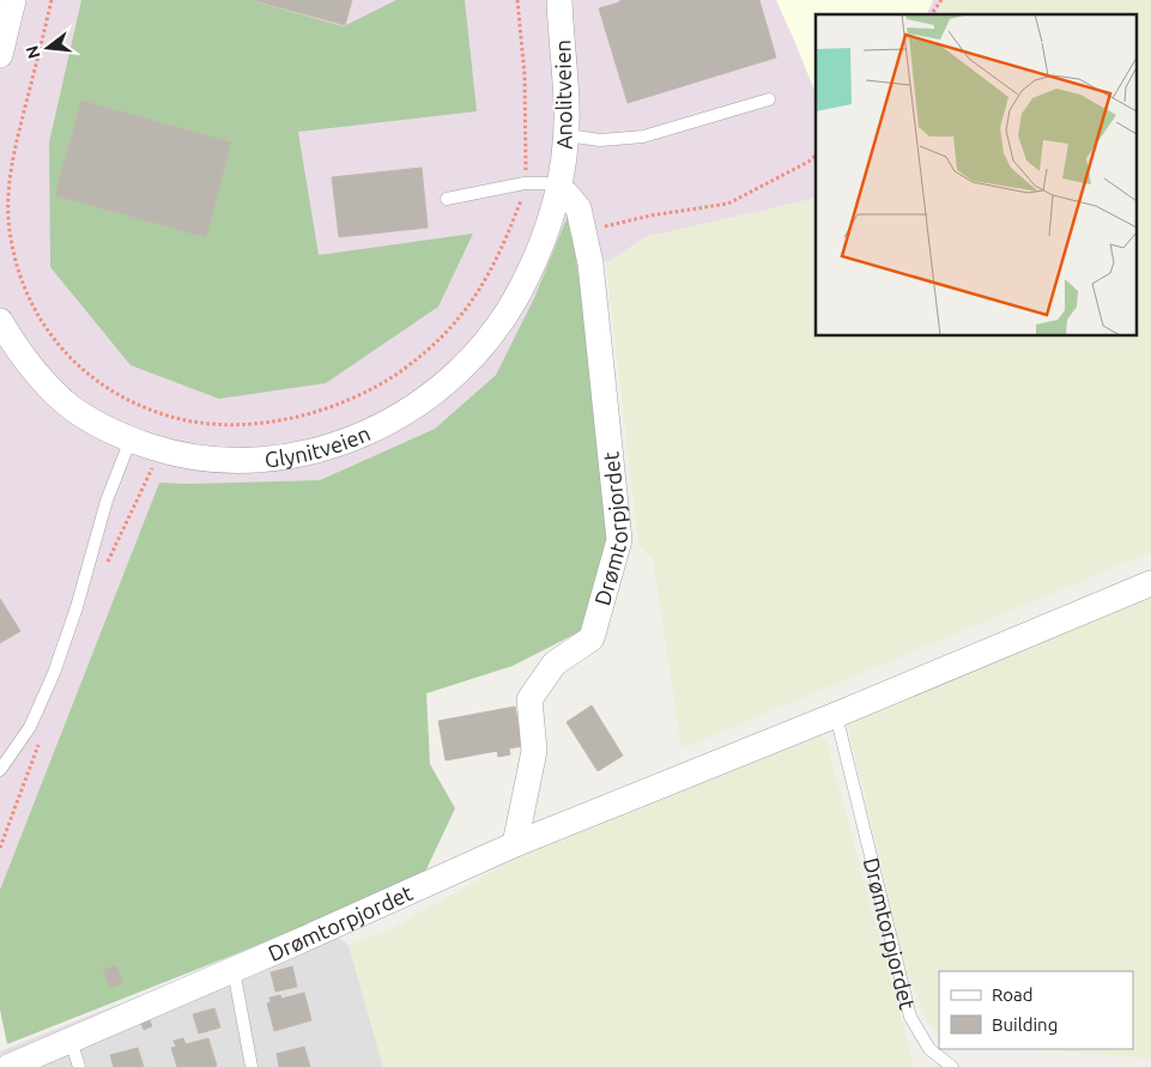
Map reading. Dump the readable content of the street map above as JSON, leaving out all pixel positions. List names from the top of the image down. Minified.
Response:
{"streets":{"street":["Anolitveien","Glynitveien","Drømtorpjordet"]},"crossings":[["Anolitveien","Glynitveien"],["Anolitveien","Drømtorpjordet"],["Glynitveien","Drømtorpjordet"]],"legend":["Road","Building"],"north":"left"}
